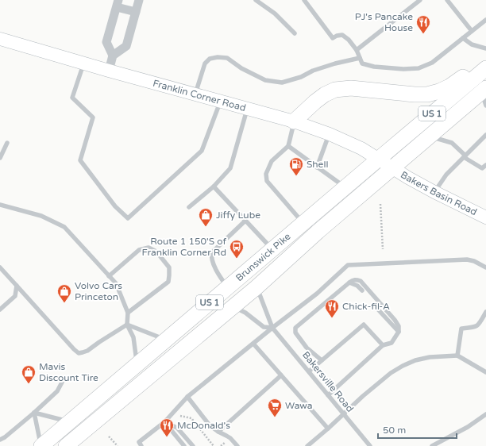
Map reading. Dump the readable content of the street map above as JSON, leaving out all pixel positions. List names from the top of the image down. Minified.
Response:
{"streets":{"highway":["US 1","Brunswick Pike"],"main road":["Franklin Corner Road","Bakers Basin Road"],"lane":["Bakersville Road"]},"crossings":[["Franklin Corner Road","Bakers Basin Road"],["Franklin Corner Road","Brunswick Pike"],["Bakers Basin Road","Brunswick Pike"]],"places":{"restaurant":["PJ's Pancake House","Chick-fil-A","McDonald's"],"fuel station":["Shell"],"shop":["Jiffy Lube","Volvo Cars Princeton","Mavis Discount Tire"],"bus stop":["Route 1 150'S of Franklin Corner Rd"],"supermarket":["Wawa"]},"scale_bar":"50 m"}
